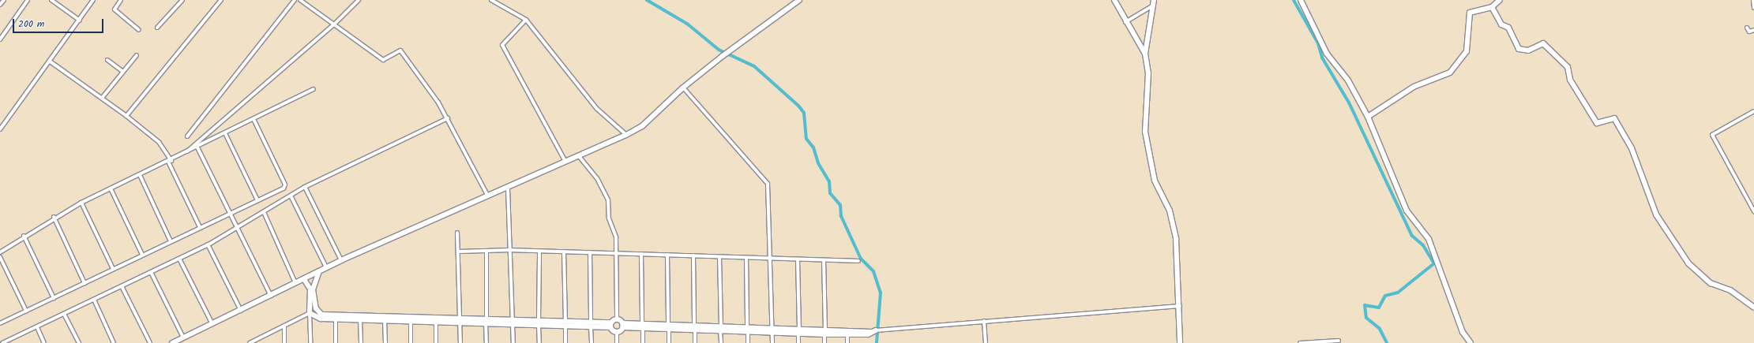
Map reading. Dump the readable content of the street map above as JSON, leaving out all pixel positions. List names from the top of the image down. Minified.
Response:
{"scale_bar":"200 m"}
